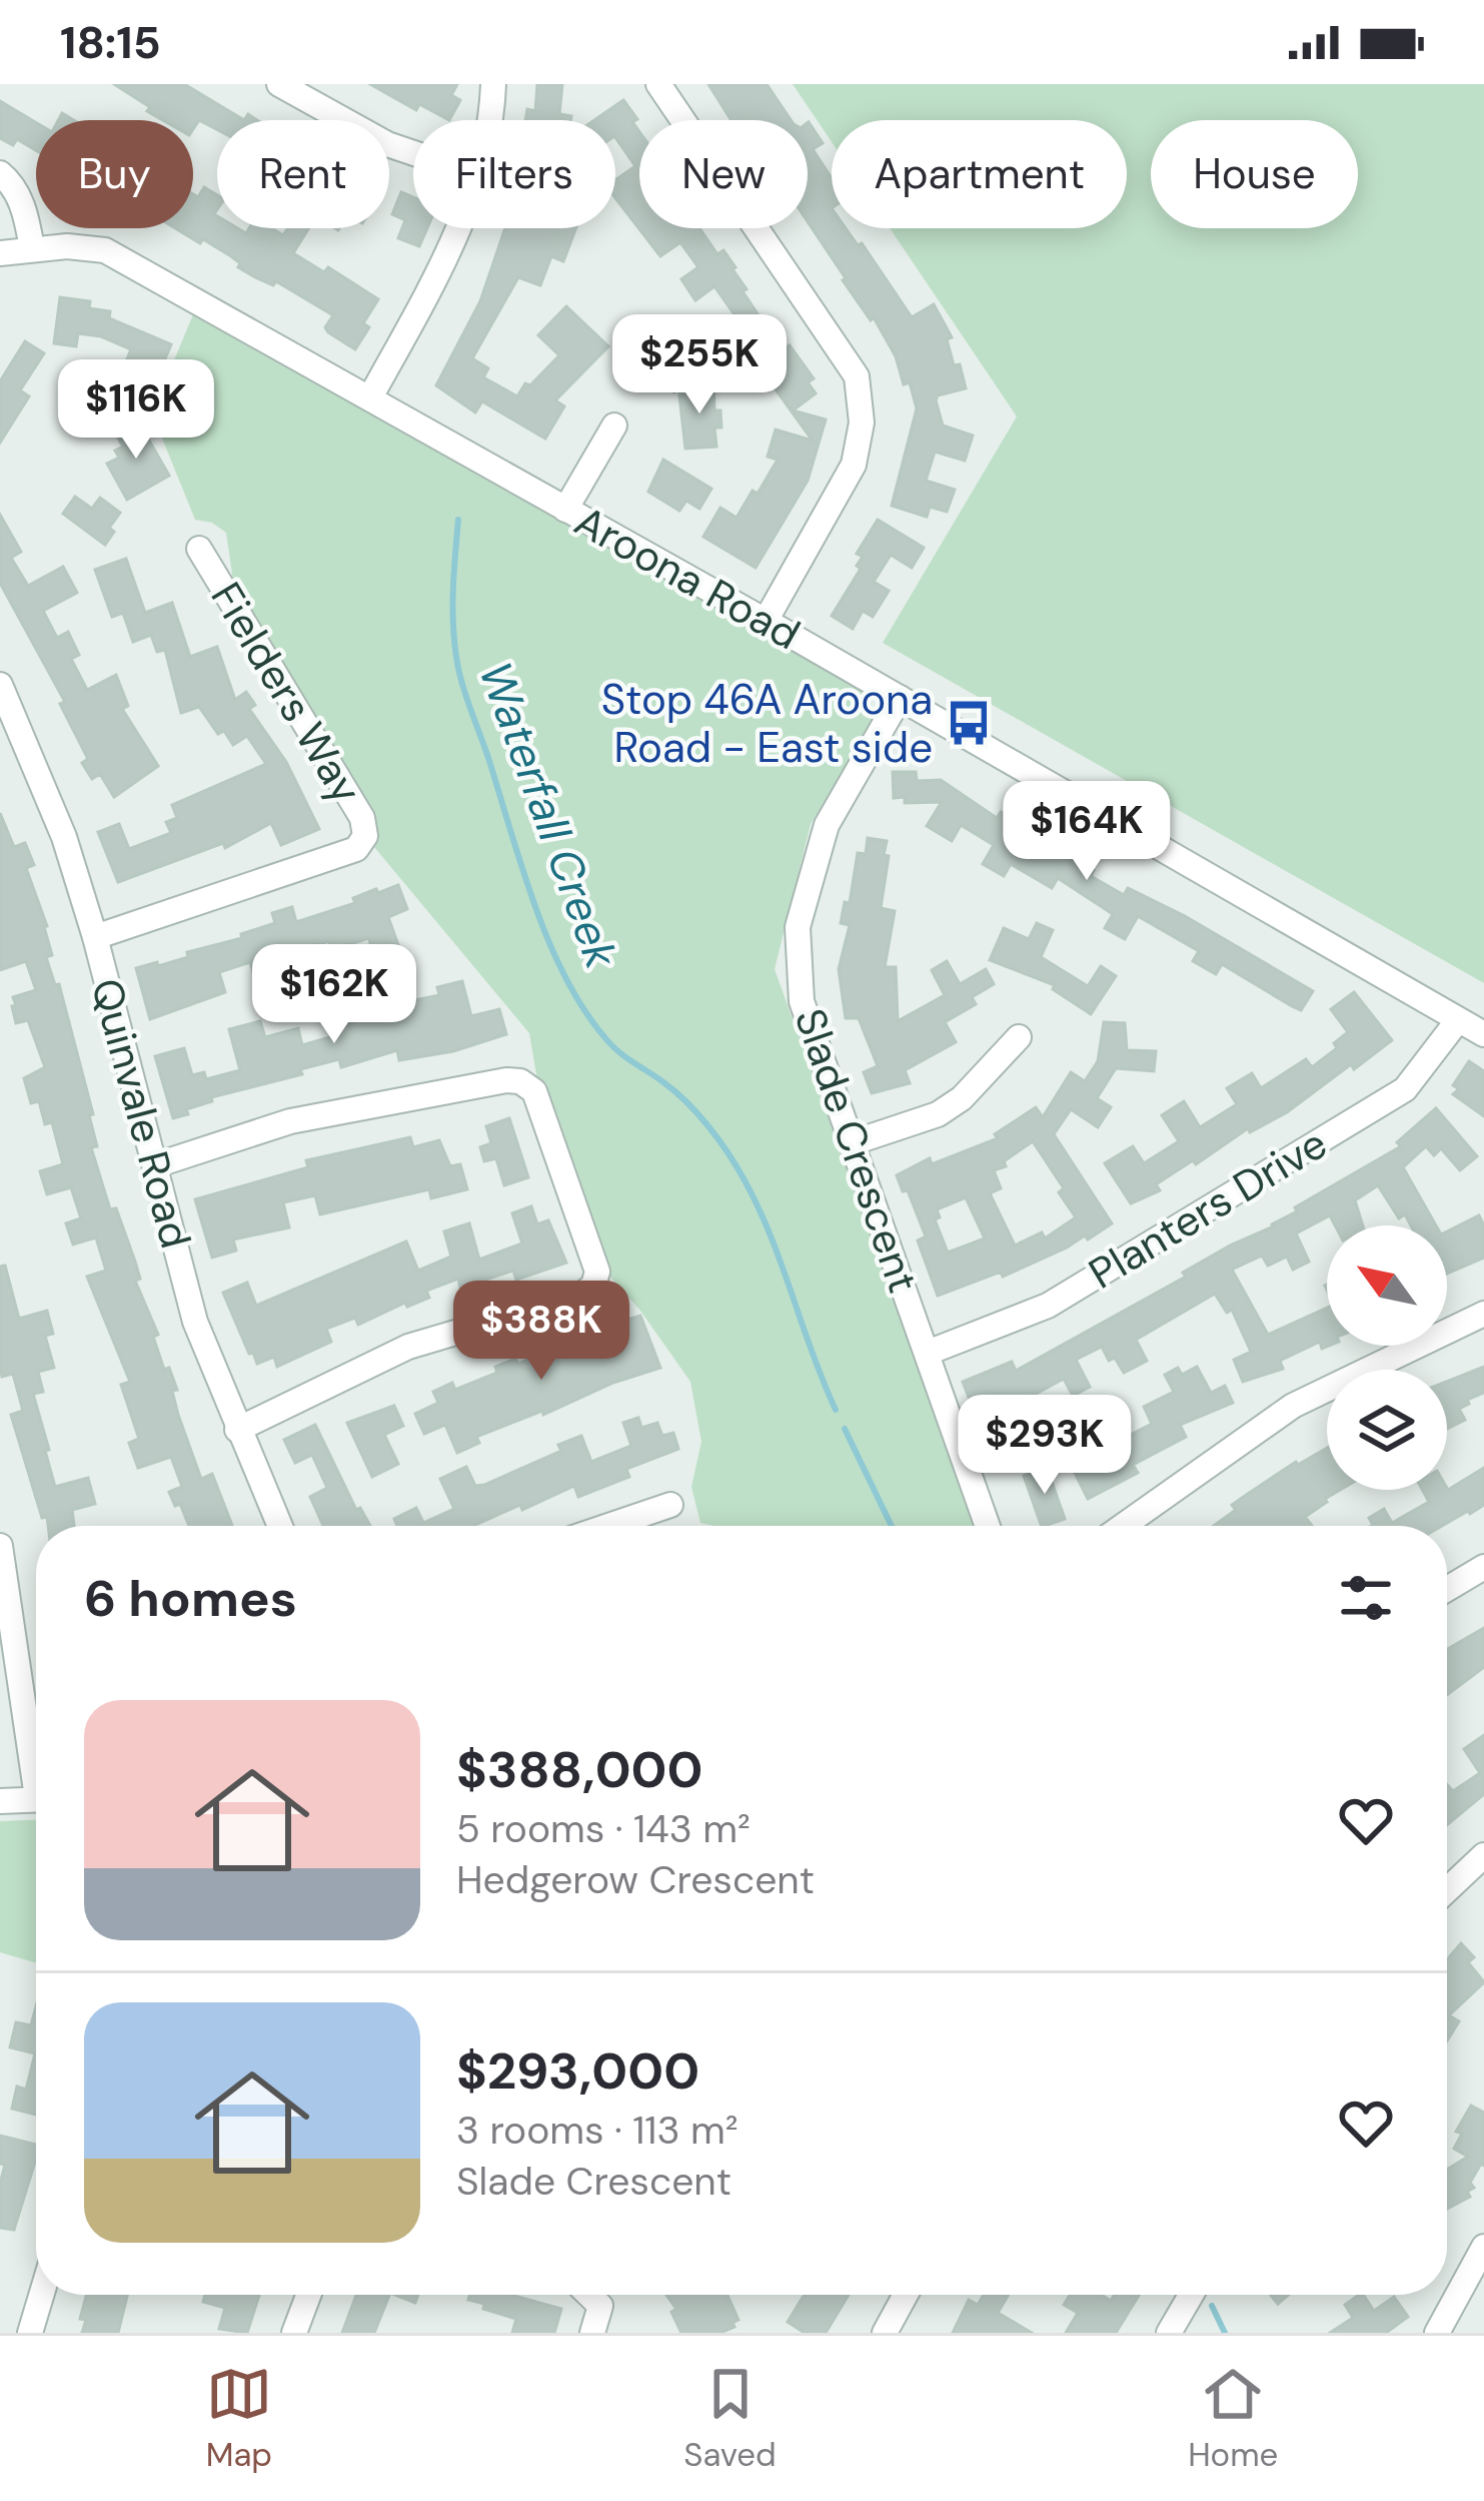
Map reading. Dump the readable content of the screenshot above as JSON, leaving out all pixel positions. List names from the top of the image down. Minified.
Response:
{"streets":{"street":["Aroona Road","Fielders Way","Quinvale Road","Slade Crescent","Planters Drive"]},"crossings":[["Aroona Road","Slade Crescent"],["Aroona Road","Planters Drive"],["Fielders Way","Quinvale Road"],["Slade Crescent","Planters Drive"]],"water":["Waterfall Creek"],"places":{"bus stop":["Stop 46A Aroona Road - East side"]},"north":"top left","page":{"status":"18:15","chip":["Buy","Rent","Filters","New","Apartment","House"],"price":["$255K","$116K","$164K","$162K","$388K","$293K"],"heading":"6 homes","list":[{"name":"$388,000","note":"5 rooms · 143 m² · Hedgerow Crescent"},{"name":"$293,000","note":"3 rooms · 113 m² · Slade Crescent"}],"tabs":["Map","Saved","Home"]}}
